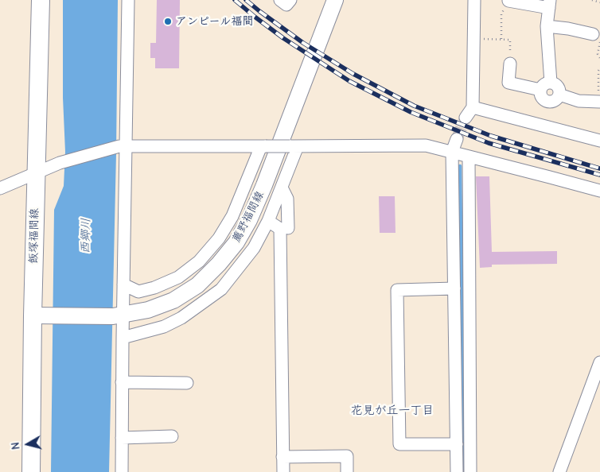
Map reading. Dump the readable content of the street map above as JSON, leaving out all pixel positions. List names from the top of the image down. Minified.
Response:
{"streets":{"main road":["薦野福間線","飯塚福間線"]},"crossings":[["薦野福間線","飯塚福間線"]],"districts":["花見が丘一丁目"],"water":["西郷川"],"places":["アンピール福間"],"north":"left"}
